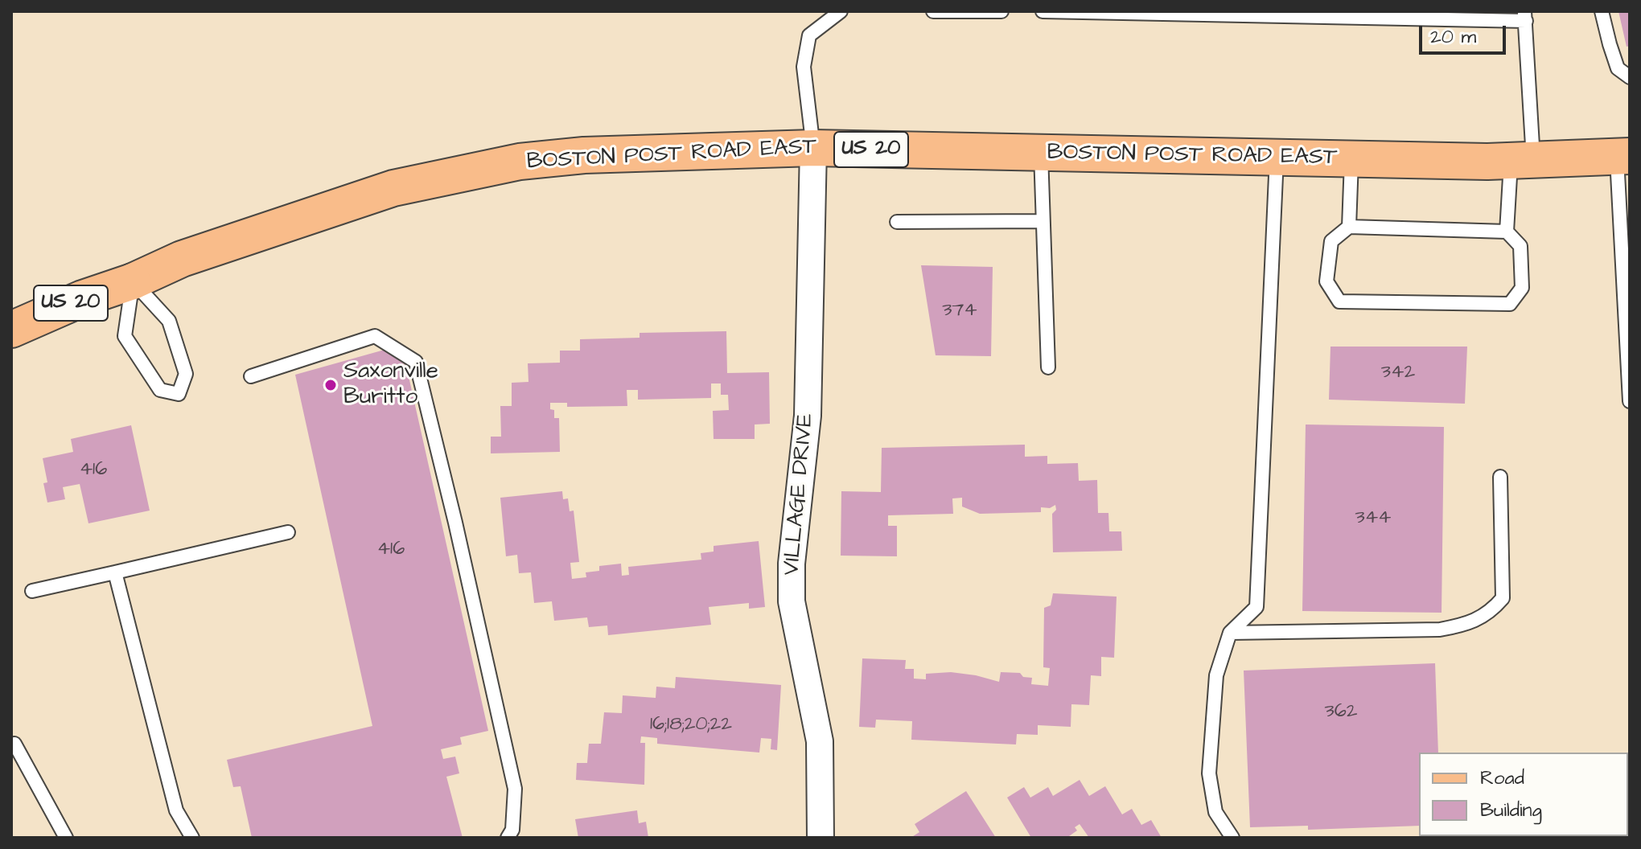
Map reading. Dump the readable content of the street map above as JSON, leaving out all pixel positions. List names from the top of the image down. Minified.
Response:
{"streets":{"main road":["US 20","BOSTON POST ROAD EAST"],"street":["VILLAGE DRIVE"]},"crossings":[["BOSTON POST ROAD EAST","VILLAGE DRIVE"]],"places":["Saxonville Buritto"],"house_numbers":["374","342","416","344","416","362","16;18;20;22"],"legend":["Road","Building"],"scale_bar":"20 m"}
